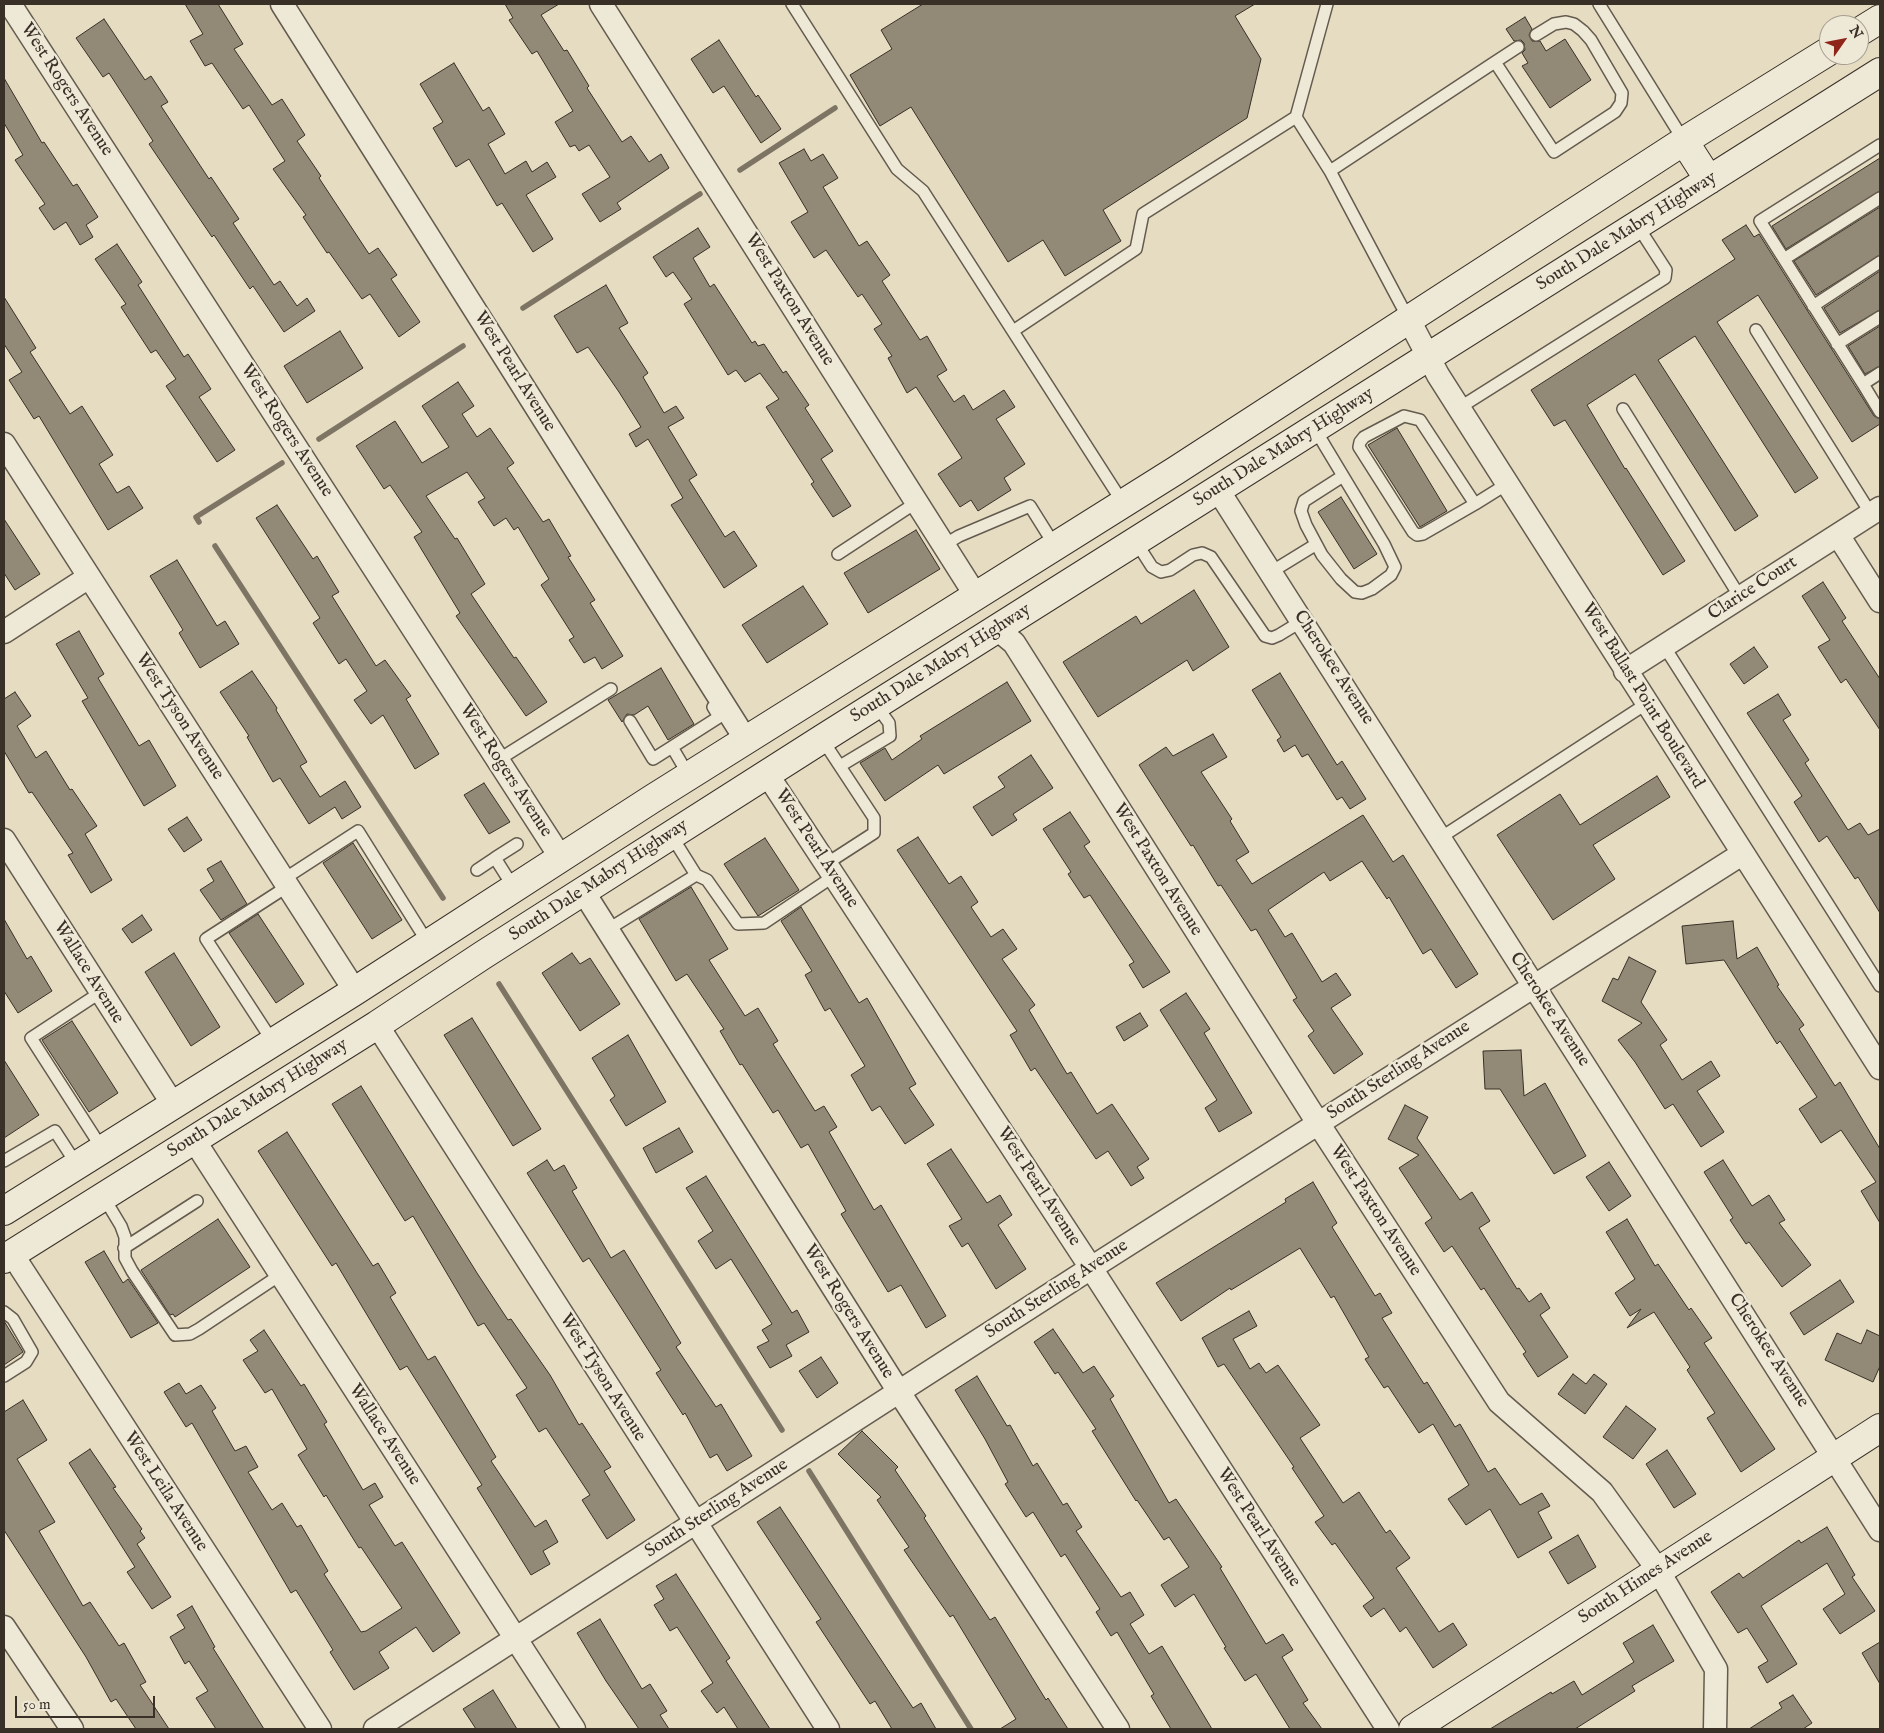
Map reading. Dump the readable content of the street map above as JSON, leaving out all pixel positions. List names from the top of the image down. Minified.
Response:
{"streets":{"main road":["South Dale Mabry Highway","South Himes Avenue"],"street":["West Rogers Avenue","West Paxton Avenue","West Pearl Avenue","Clarice Court","Cherokee Avenue","West Ballast Point Boulevard","West Tyson Avenue","Wallace Avenue","South Sterling Avenue","West Leila Avenue"]},"crossings":[["West Rogers Avenue","South Dale Mabry Highway"],["West Rogers Avenue","South Sterling Avenue"],["South Dale Mabry Highway","West Paxton Avenue"],["South Dale Mabry Highway","West Pearl Avenue"],["South Dale Mabry Highway","Cherokee Avenue"],["South Dale Mabry Highway","West Ballast Point Boulevard"],["South Dale Mabry Highway","West Tyson Avenue"],["South Dale Mabry Highway","Wallace Avenue"],["South Dale Mabry Highway","West Leila Avenue"],["West Paxton Avenue","South Sterling Avenue"],["West Paxton Avenue","South Himes Avenue"],["West Pearl Avenue","South Sterling Avenue"],["Clarice Court","West Ballast Point Boulevard"],["Cherokee Avenue","South Sterling Avenue"],["Cherokee Avenue","South Himes Avenue"],["West Ballast Point Boulevard","South Sterling Avenue"],["West Tyson Avenue","South Sterling Avenue"],["Wallace Avenue","South Sterling Avenue"]],"scale_bar":"50 m","north":"top right"}
